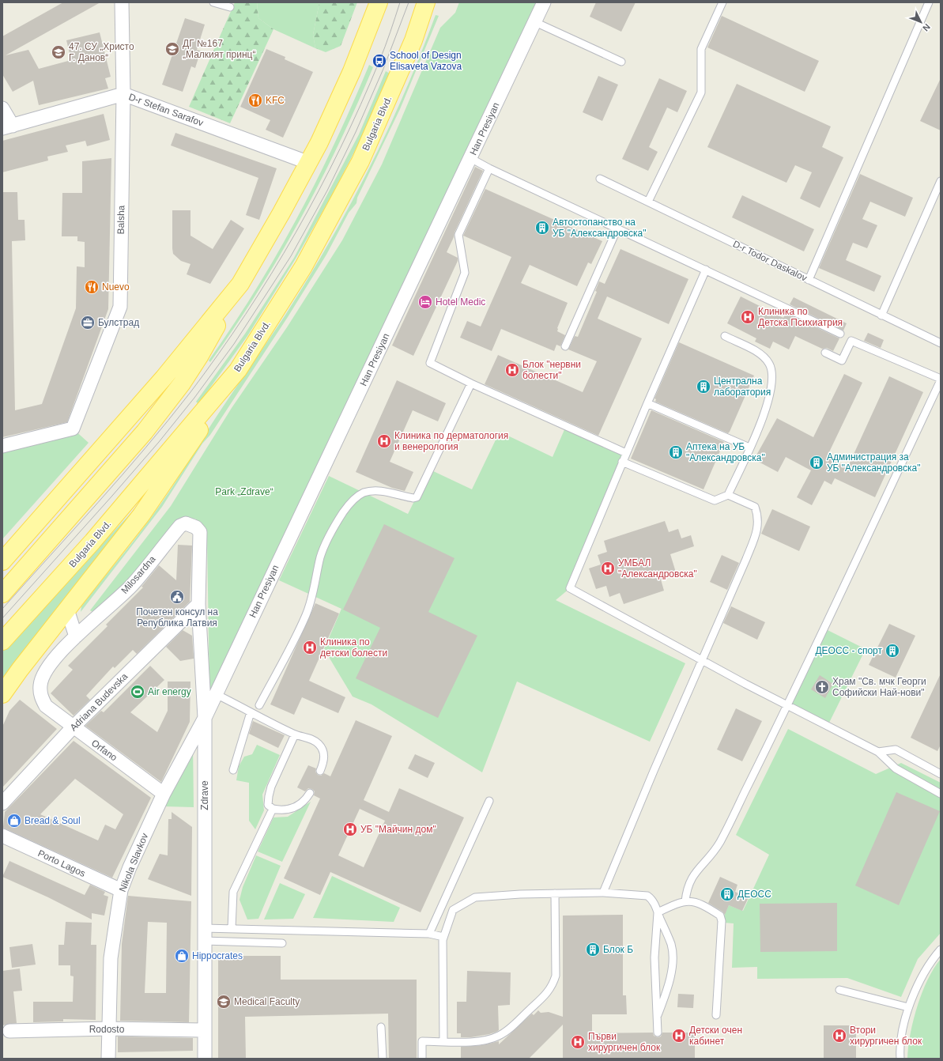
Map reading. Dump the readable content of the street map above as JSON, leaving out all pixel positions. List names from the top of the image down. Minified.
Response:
{"streets":{"main road":["Bulgaria Blvd."],"street":["D-r Stefan Sarafov","Han Presiyan","Balsha","Milosardna","Adriana Budevska","Orfano","Zdrave","Nikola Slavkov","Porto Lagos","Rodosto"],"lane":["D-r Todor Daskalov"]},"crossings":[["D-r Stefan Sarafov","Balsha"],["Han Presiyan","Zdrave"],["Han Presiyan","Nikola Slavkov"],["Milosardna","Orfano"],["Milosardna","Zdrave"],["Adriana Budevska","Orfano"],["Adriana Budevska","Zdrave"],["Orfano","Nikola Slavkov"],["Zdrave","Nikola Slavkov"],["Zdrave","Rodosto"],["Nikola Slavkov","Porto Lagos"],["Nikola Slavkov","Rodosto"]],"parks":["Park „Zdrave“"],"places":{"school or university":["ДГ №167 „Малкият принц“","47. СУ „Христо Г. Данов“","Medical Faculty"],"bus stop":["School of Design Elisaveta Vazova"],"restaurant":["KFC","Nuevo"],"building":["Автостопанство на УБ \"Александровска\"","Централна лаборатория","Аптека на УБ \"Александровска\"","Администрация за УБ \"Александровска\"","ДЕОСС - спорт","ДЕОСС","Блок Б"],"hotel":["Hotel Medic"],"hospital":["Клиника по Детска Психиатрия","Блок \"нервни болести\"","Клиника по дерматология и венерология","УМБАЛ \"Александровска\"","Клиника по детски болести","УБ \"Майчин дом\"","Детски очен кабинет","Втори хирургичен блок","Първи хирургичен блок"],"office":["Булстрад"],"public building":["Почетен консул на Република Латвия"],"church":["Храм \"Св. мчк Георги Софийски Най-нови\""],"sports":["Air energy"],"shop":["Bread & Soul","Hippocrates"]},"north":"bottom right"}
